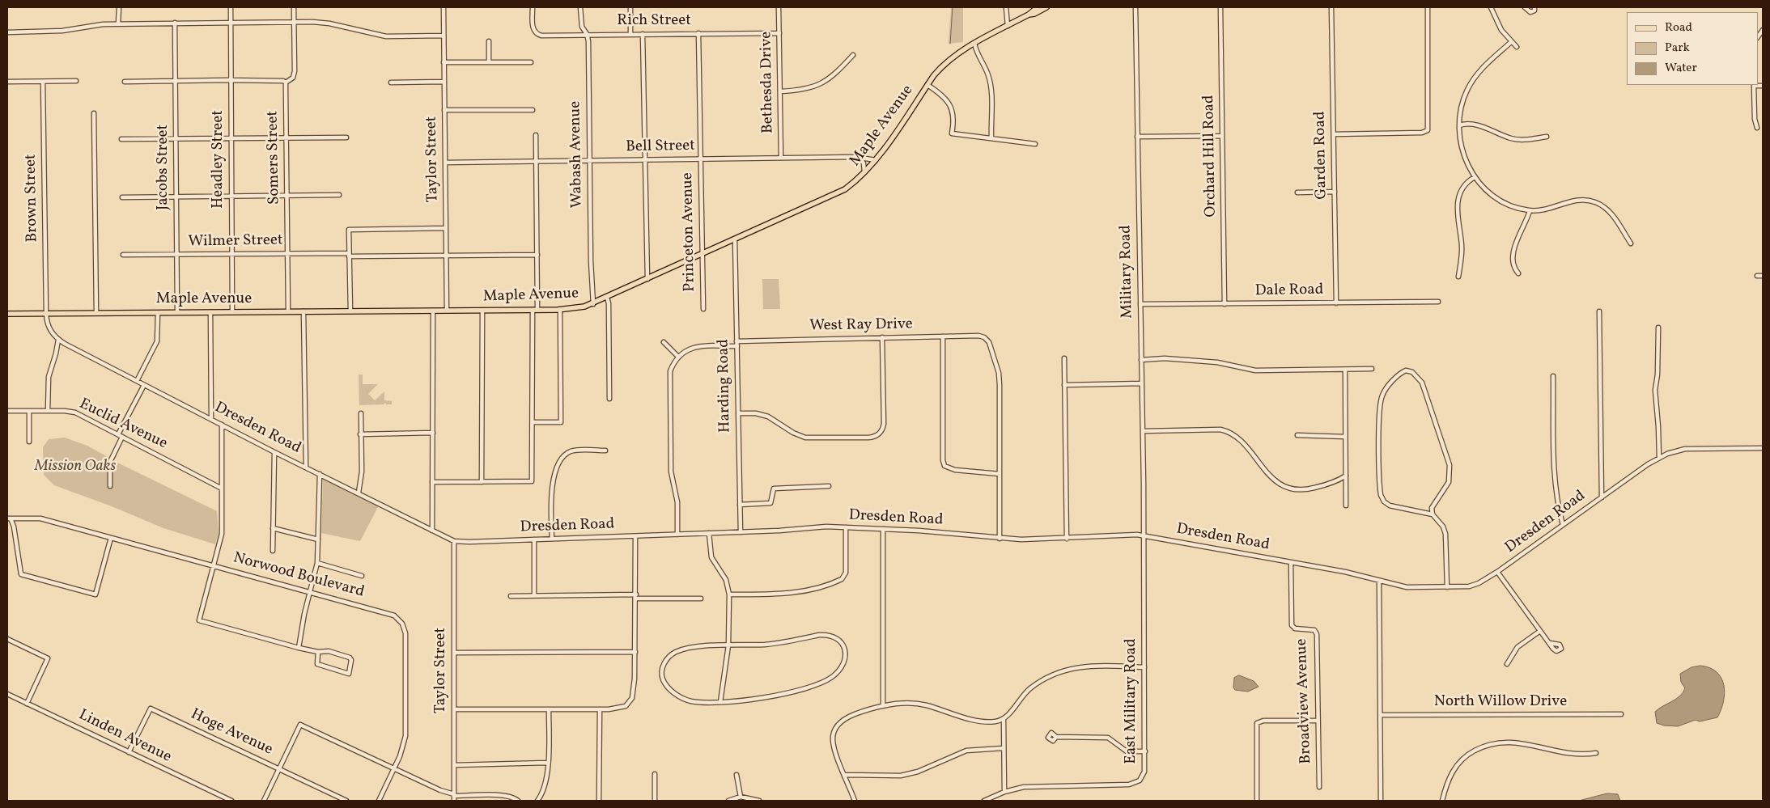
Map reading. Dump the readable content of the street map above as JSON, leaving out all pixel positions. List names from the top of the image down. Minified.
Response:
{"streets":{"main road":["Maple Avenue"],"street":["Rich Street","Bethesda Drive","Bell Street","Wabash Avenue","Garden Road","Orchard Hill Road","Somers Street","Headley Street","Taylor Street","Jacobs Street","Brown Street","Princeton Avenue","Wilmer Street","Military Road","Dale Road","West Ray Drive","Harding Road","Euclid Avenue","Dresden Road","Norwood Boulevard","East Military Road","Broadview Avenue","North Willow Drive","Hoge Avenue","Linden Avenue"]},"crossings":[["Rich Street","Bethesda Drive"],["Rich Street","Wabash Avenue"],["Rich Street","Princeton Avenue"],["Bethesda Drive","Bell Street"],["Maple Avenue","Bell Street"],["Maple Avenue","Wabash Avenue"],["Maple Avenue","Somers Street"],["Maple Avenue","Headley Street"],["Maple Avenue","Taylor Street"],["Maple Avenue","Jacobs Street"],["Maple Avenue","Brown Street"],["Maple Avenue","Princeton Avenue"],["Maple Avenue","Harding Road"],["Maple Avenue","Dresden Road"],["Bell Street","Wabash Avenue"],["Bell Street","Taylor Street"],["Bell Street","Princeton Avenue"],["Garden Road","Dale Road"],["Orchard Hill Road","Dale Road"],["Somers Street","Wilmer Street"],["Headley Street","Wilmer Street"],["Taylor Street","Wilmer Street"],["Taylor Street","Dresden Road"],["Jacobs Street","Wilmer Street"],["Brown Street","Dresden Road"],["Military Road","Dale Road"],["Military Road","Dresden Road"],["Military Road","East Military Road"],["West Ray Drive","Harding Road"],["Harding Road","Dresden Road"],["Dresden Road","East Military Road"],["Dresden Road","Broadview Avenue"],["Hoge Avenue","Linden Avenue"]],"parks":["Mission Oaks"],"legend":["Road","Park","Water"]}
